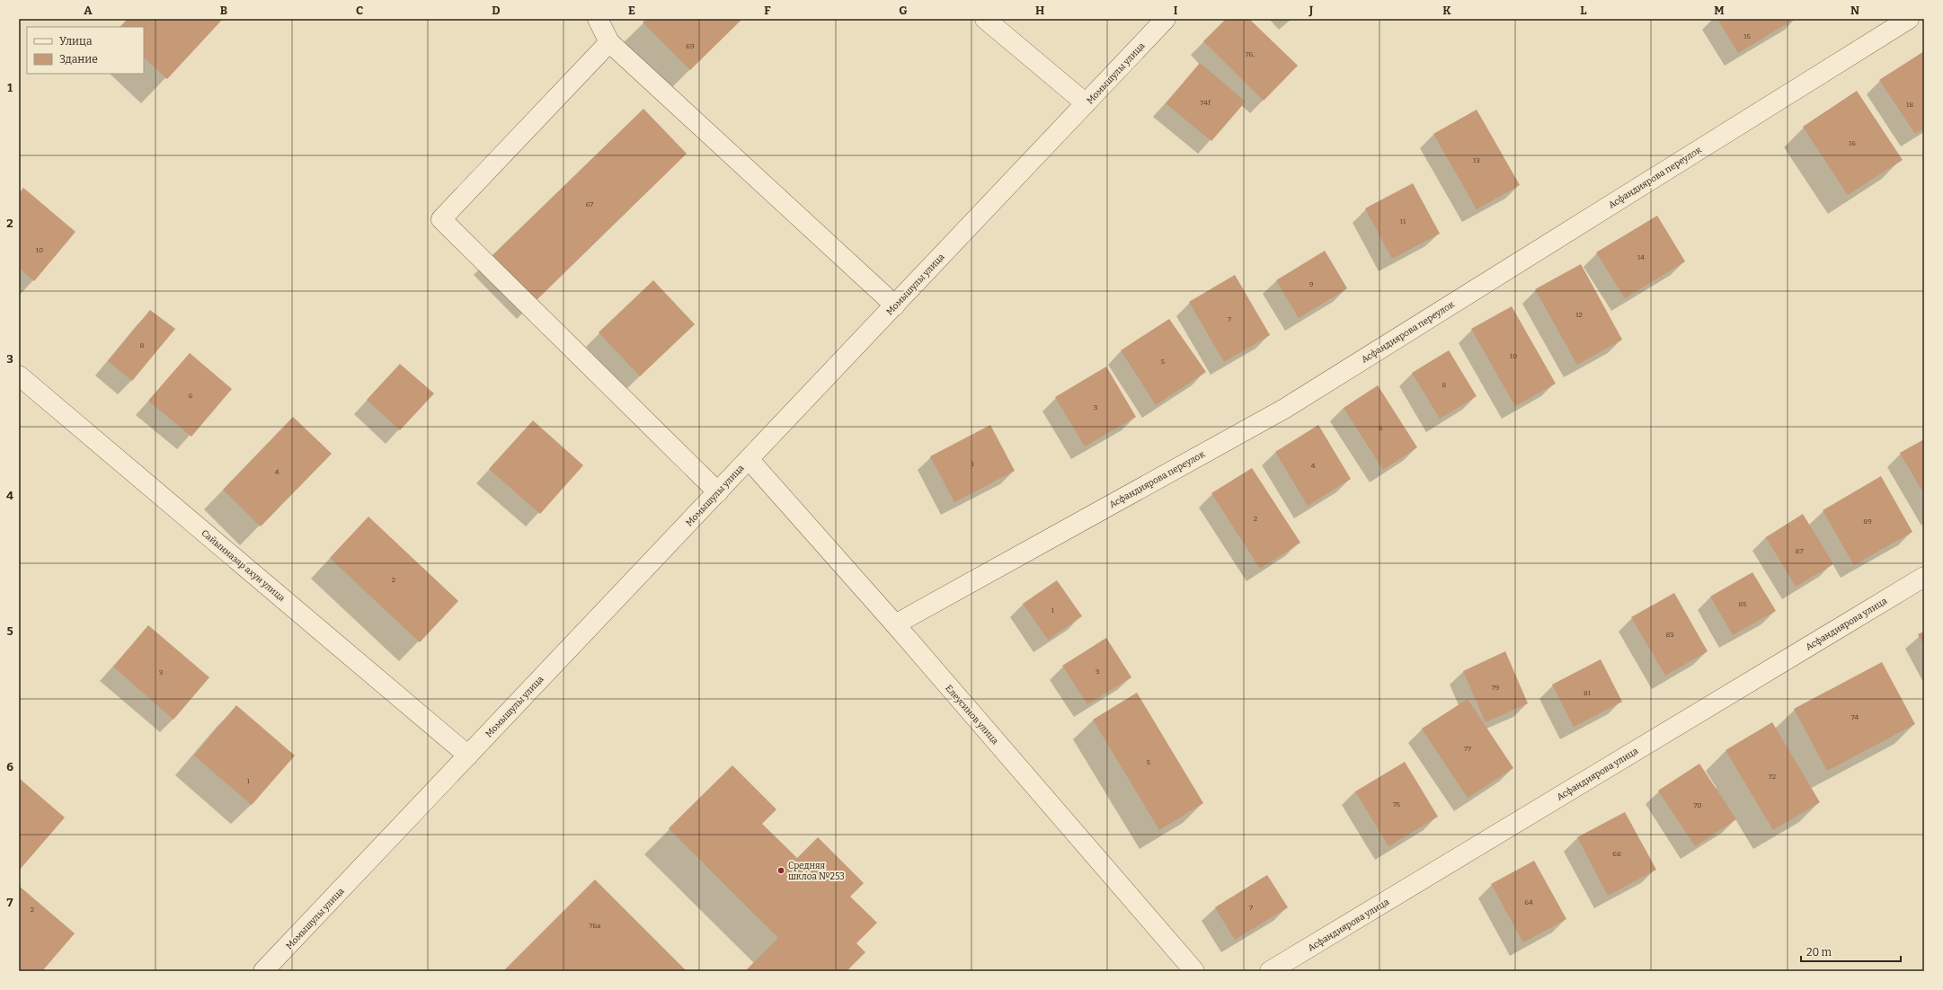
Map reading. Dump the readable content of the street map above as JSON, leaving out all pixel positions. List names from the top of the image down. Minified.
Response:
{"streets":{"street":["Момышулы улица","Асфандиярова переулок","Сайынназар ахун улица","Асфандиярова улица","Елеусинов улица"]},"crossings":[["Момышулы улица","Сайынназар ахун улица"],["Момышулы улица","Елеусинов улица"],["Асфандиярова переулок","Елеусинов улица"]],"places":["Средняя шклоа №253"],"house_numbers":["15","69","76,","74f","18","16","13","67","11","10","14","9","12","7","8","10","5","8","6","3","6","1","4","4","2","89","87","2","85","1","83","3","3","79","81","74","77","5","72","1","75","70","68","64","7","2","76а"],"legend":["Улица","Здание"],"scale_bar":"20 m","grid":{"columns":["A","B","C","D","E","F","G","H","I","J","K","L","M","N"],"rows":["1","2","3","4","5","6","7"]}}
